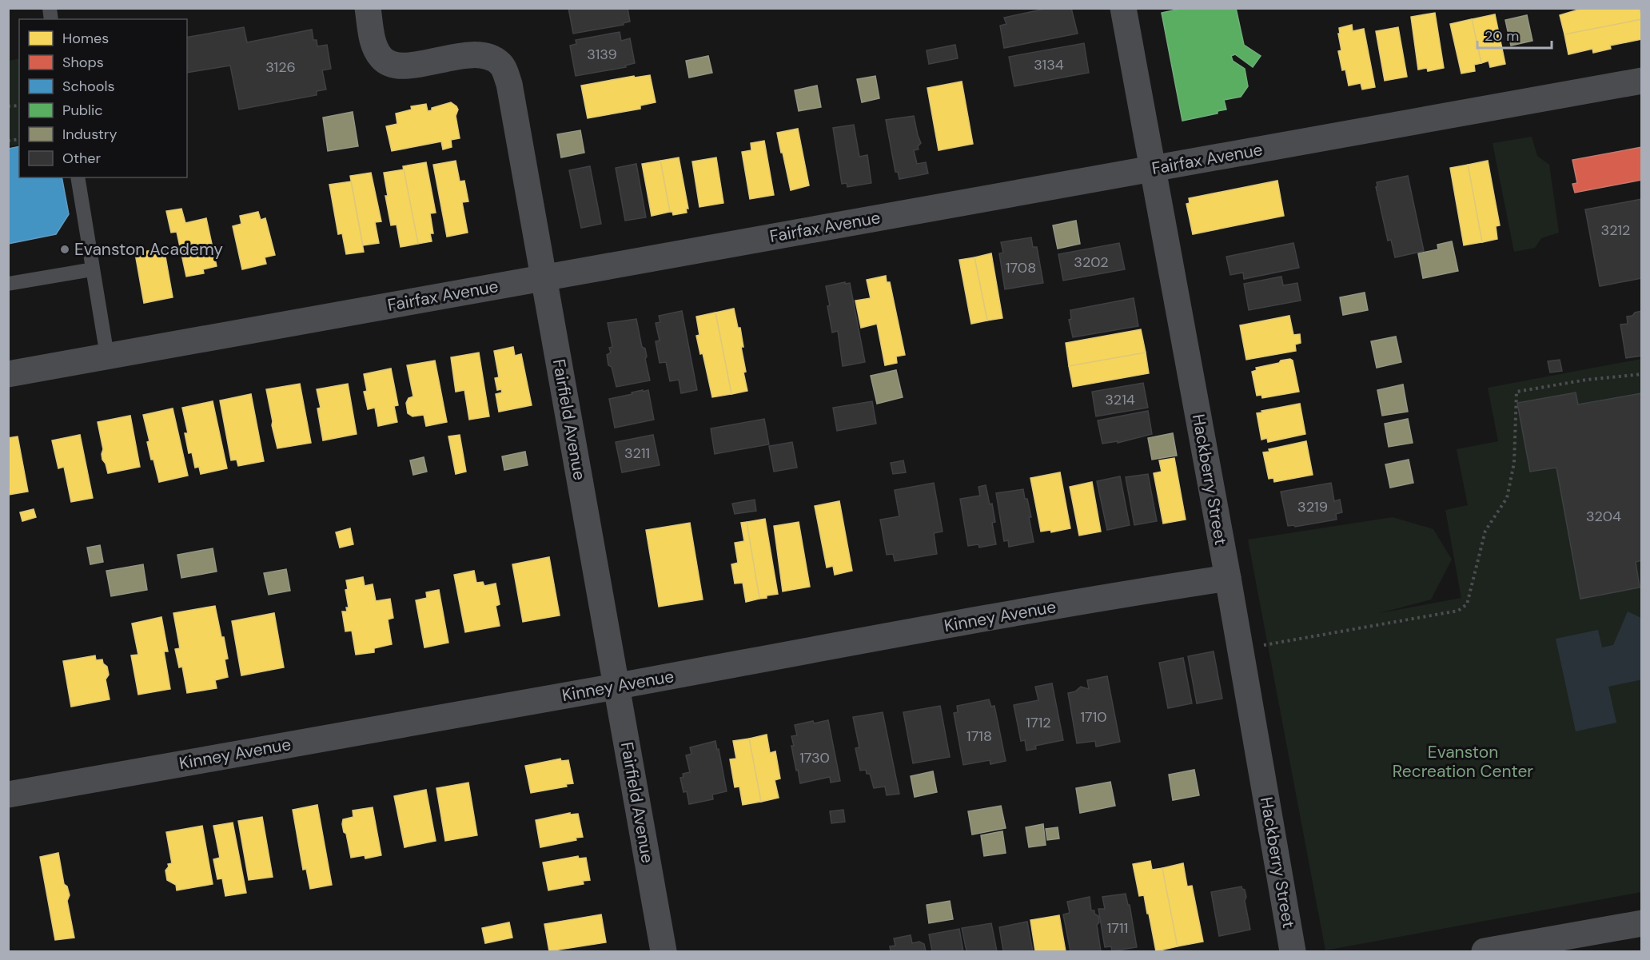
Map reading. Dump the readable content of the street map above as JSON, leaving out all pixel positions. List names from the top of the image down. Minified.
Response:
{"streets":{"street":["Fairfax Avenue","Fairfield Avenue","Hackberry Street","Kinney Avenue"]},"crossings":[["Fairfax Avenue","Fairfield Avenue"],["Fairfax Avenue","Hackberry Street"],["Fairfield Avenue","Kinney Avenue"],["Hackberry Street","Kinney Avenue"]],"parks":["Evanston Recreation Center"],"places":["Evanston Academy"],"house_numbers":["3139","3134","3126","3212","3202","1708","3214","3211","3219","3204","1710","1712","1718","1730","1711"],"legend":["Homes","Shops","Schools","Public","Industry","Other"],"scale_bar":"20 m"}
